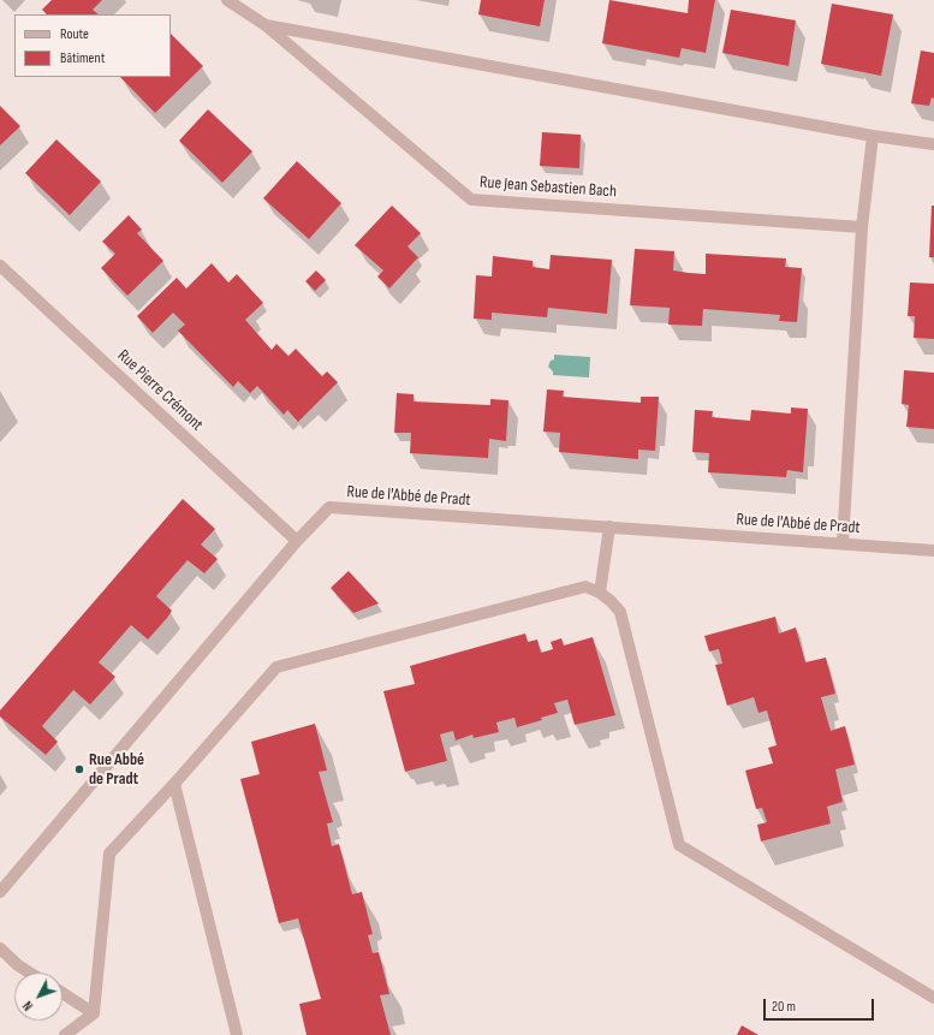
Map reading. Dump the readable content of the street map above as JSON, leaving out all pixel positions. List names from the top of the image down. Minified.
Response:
{"streets":{"street":["Rue Jean Sebastien Bach","Rue Pierre Crémont","Rue de l'Abbé de Pradt"]},"crossings":[["Rue Pierre Crémont","Rue de l'Abbé de Pradt"]],"places":["Rue Abbé de Pradt"],"legend":["Route","Bâtiment"],"scale_bar":"20 m","north":"bottom left"}
